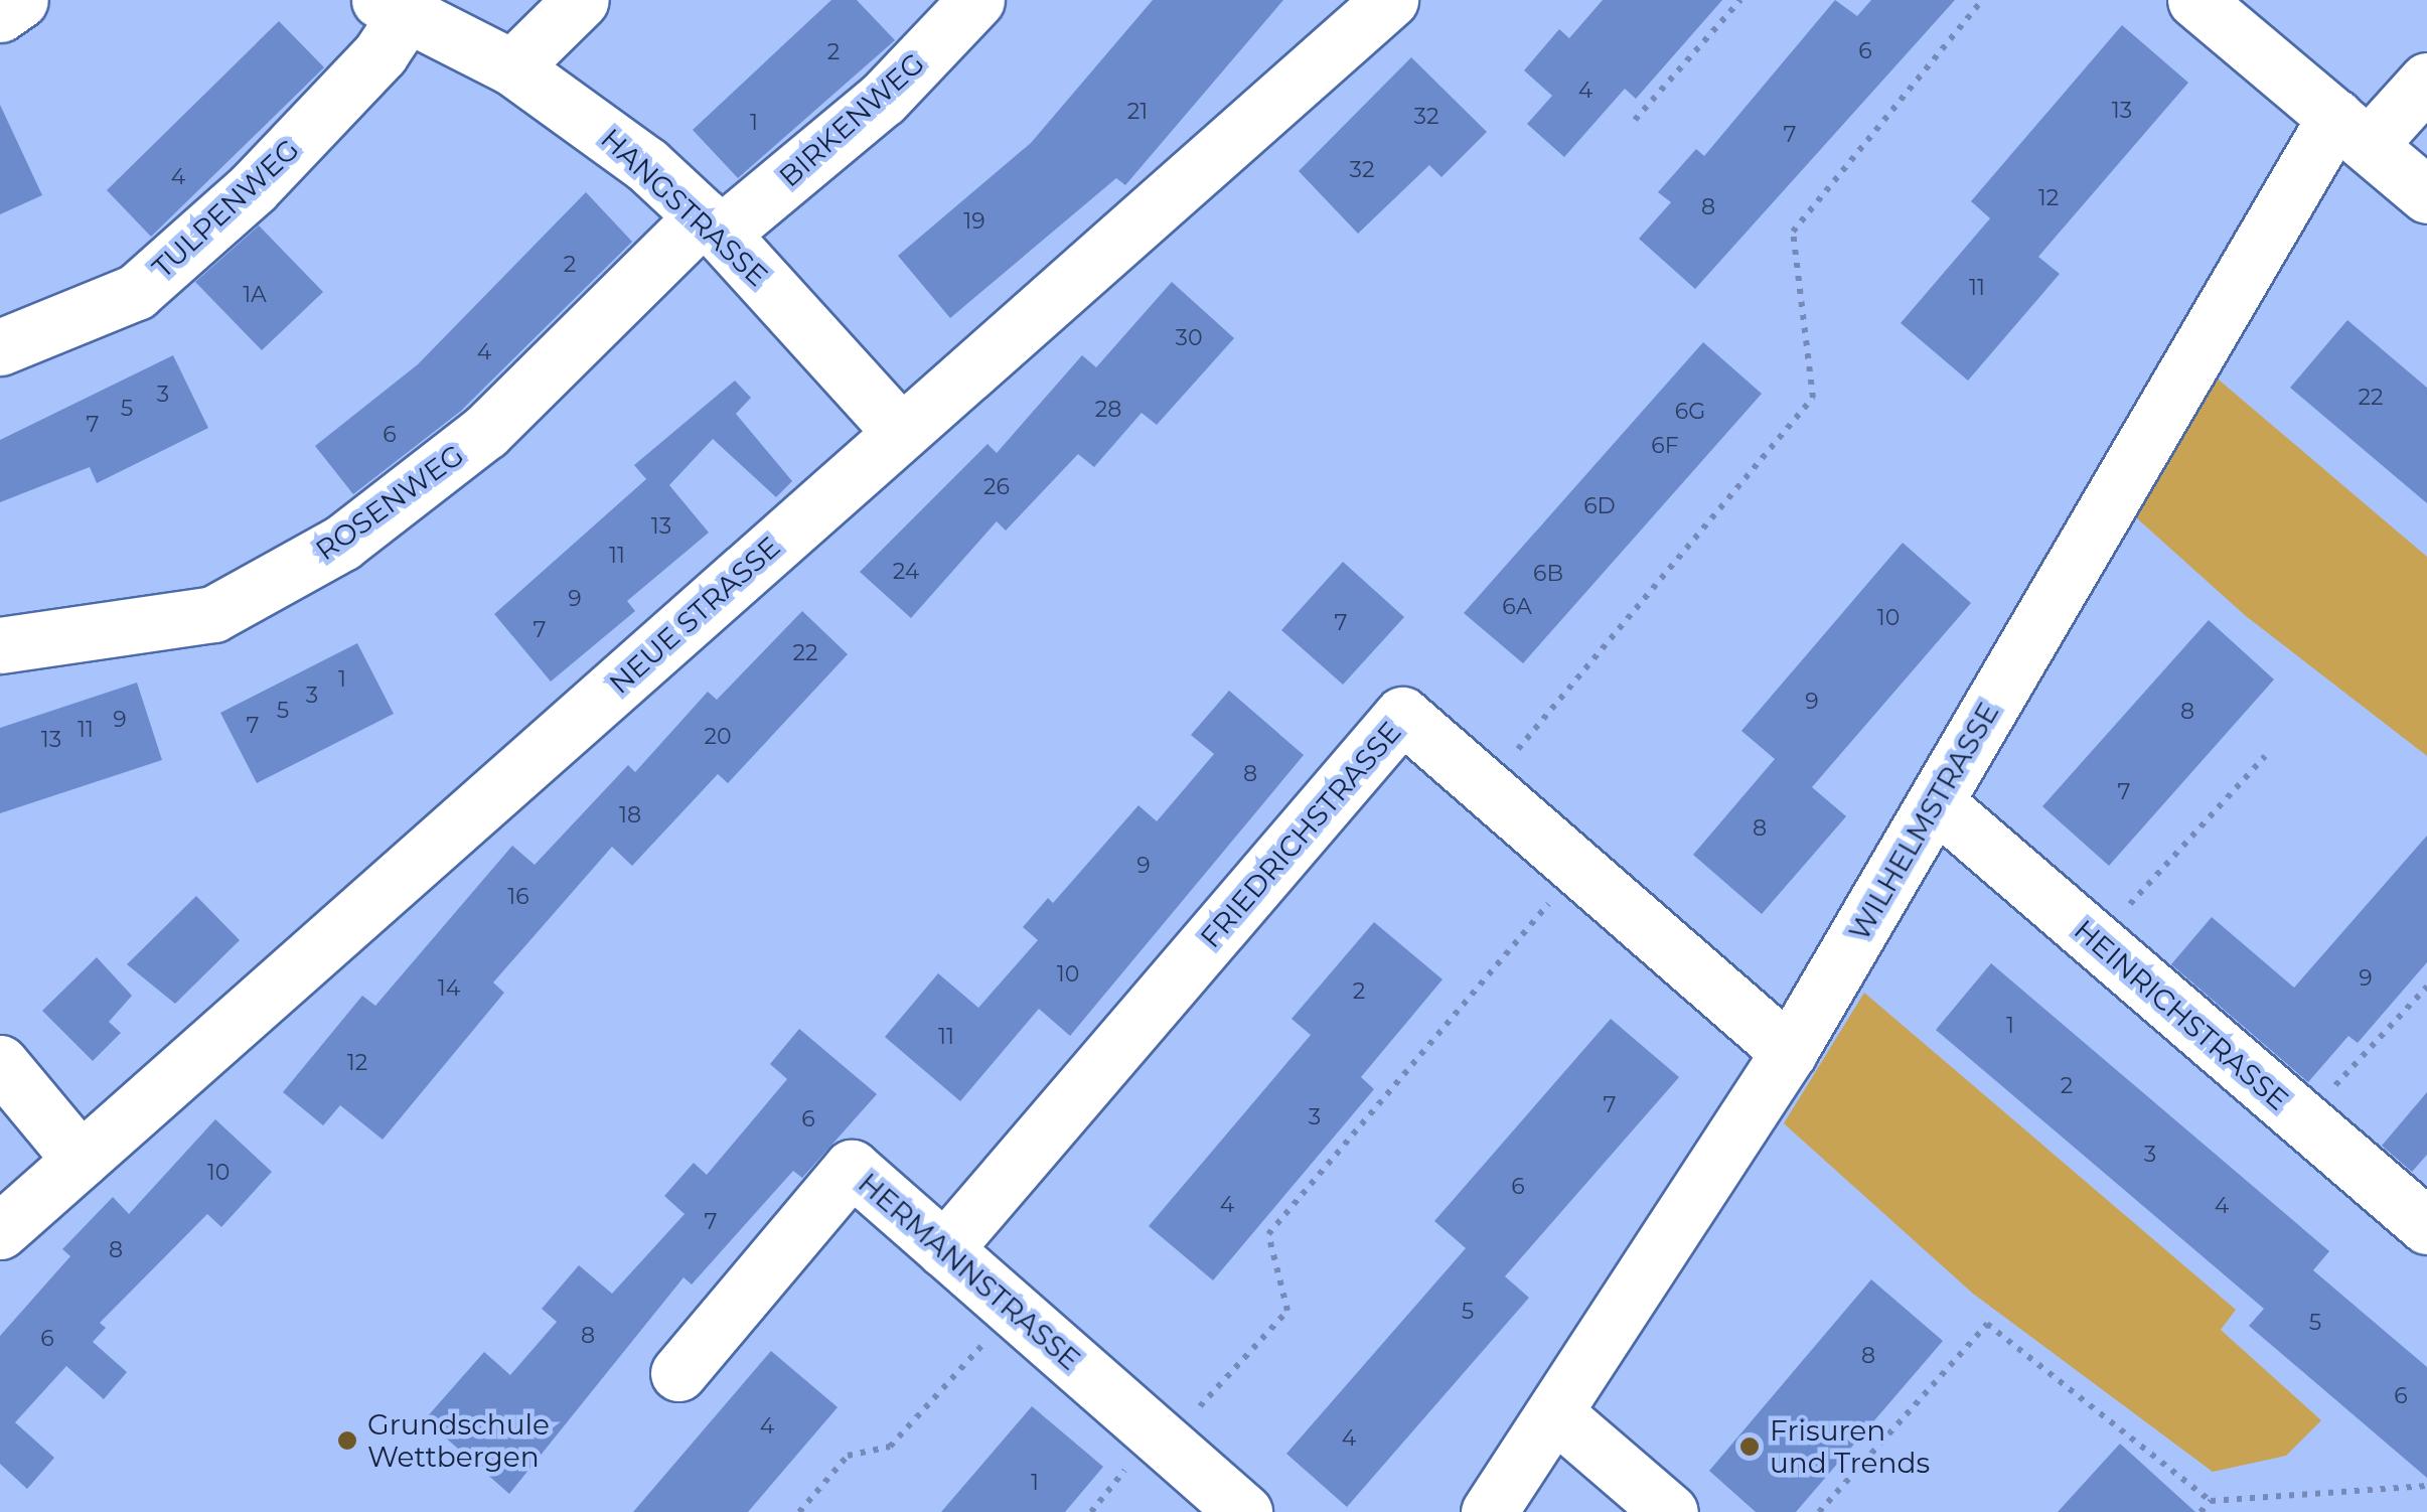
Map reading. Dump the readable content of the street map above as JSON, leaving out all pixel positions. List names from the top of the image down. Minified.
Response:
{"streets":{"street":["BIRKENWEG","HANGSTRASSE","TULPENWEG","ROSENWEG","NEUE STRASSE","WILHELMSTRASSE","FRIEDRICHSTRASSE","HEINRICHSTRASSE","HERMANNSTRASSE"]},"crossings":[["BIRKENWEG","HANGSTRASSE"],["BIRKENWEG","ROSENWEG"],["HANGSTRASSE","TULPENWEG"],["HANGSTRASSE","ROSENWEG"],["HANGSTRASSE","NEUE STRASSE"],["WILHELMSTRASSE","FRIEDRICHSTRASSE"],["WILHELMSTRASSE","HEINRICHSTRASSE"],["FRIEDRICHSTRASSE","HERMANNSTRASSE"]],"places":["Grundschule Wettbergen","Frisuren und Trends"],"house_numbers":["6","2","4","13","21","32","1","7","32","4","12","8","19","2","11","1A","30","4","3","22","5","28","6G","7","6","6F","26","6D","13","11","24","6B","9","6A","10","7","7","22","1","3","9","5","8","9","7","11","20","13","8","7","18","8","9","16","10","9","14","2","1","11","12","2","7","3","6","3","10","6","4","4","7","8","5","5","8","6","8","6","4","4","1"]}
